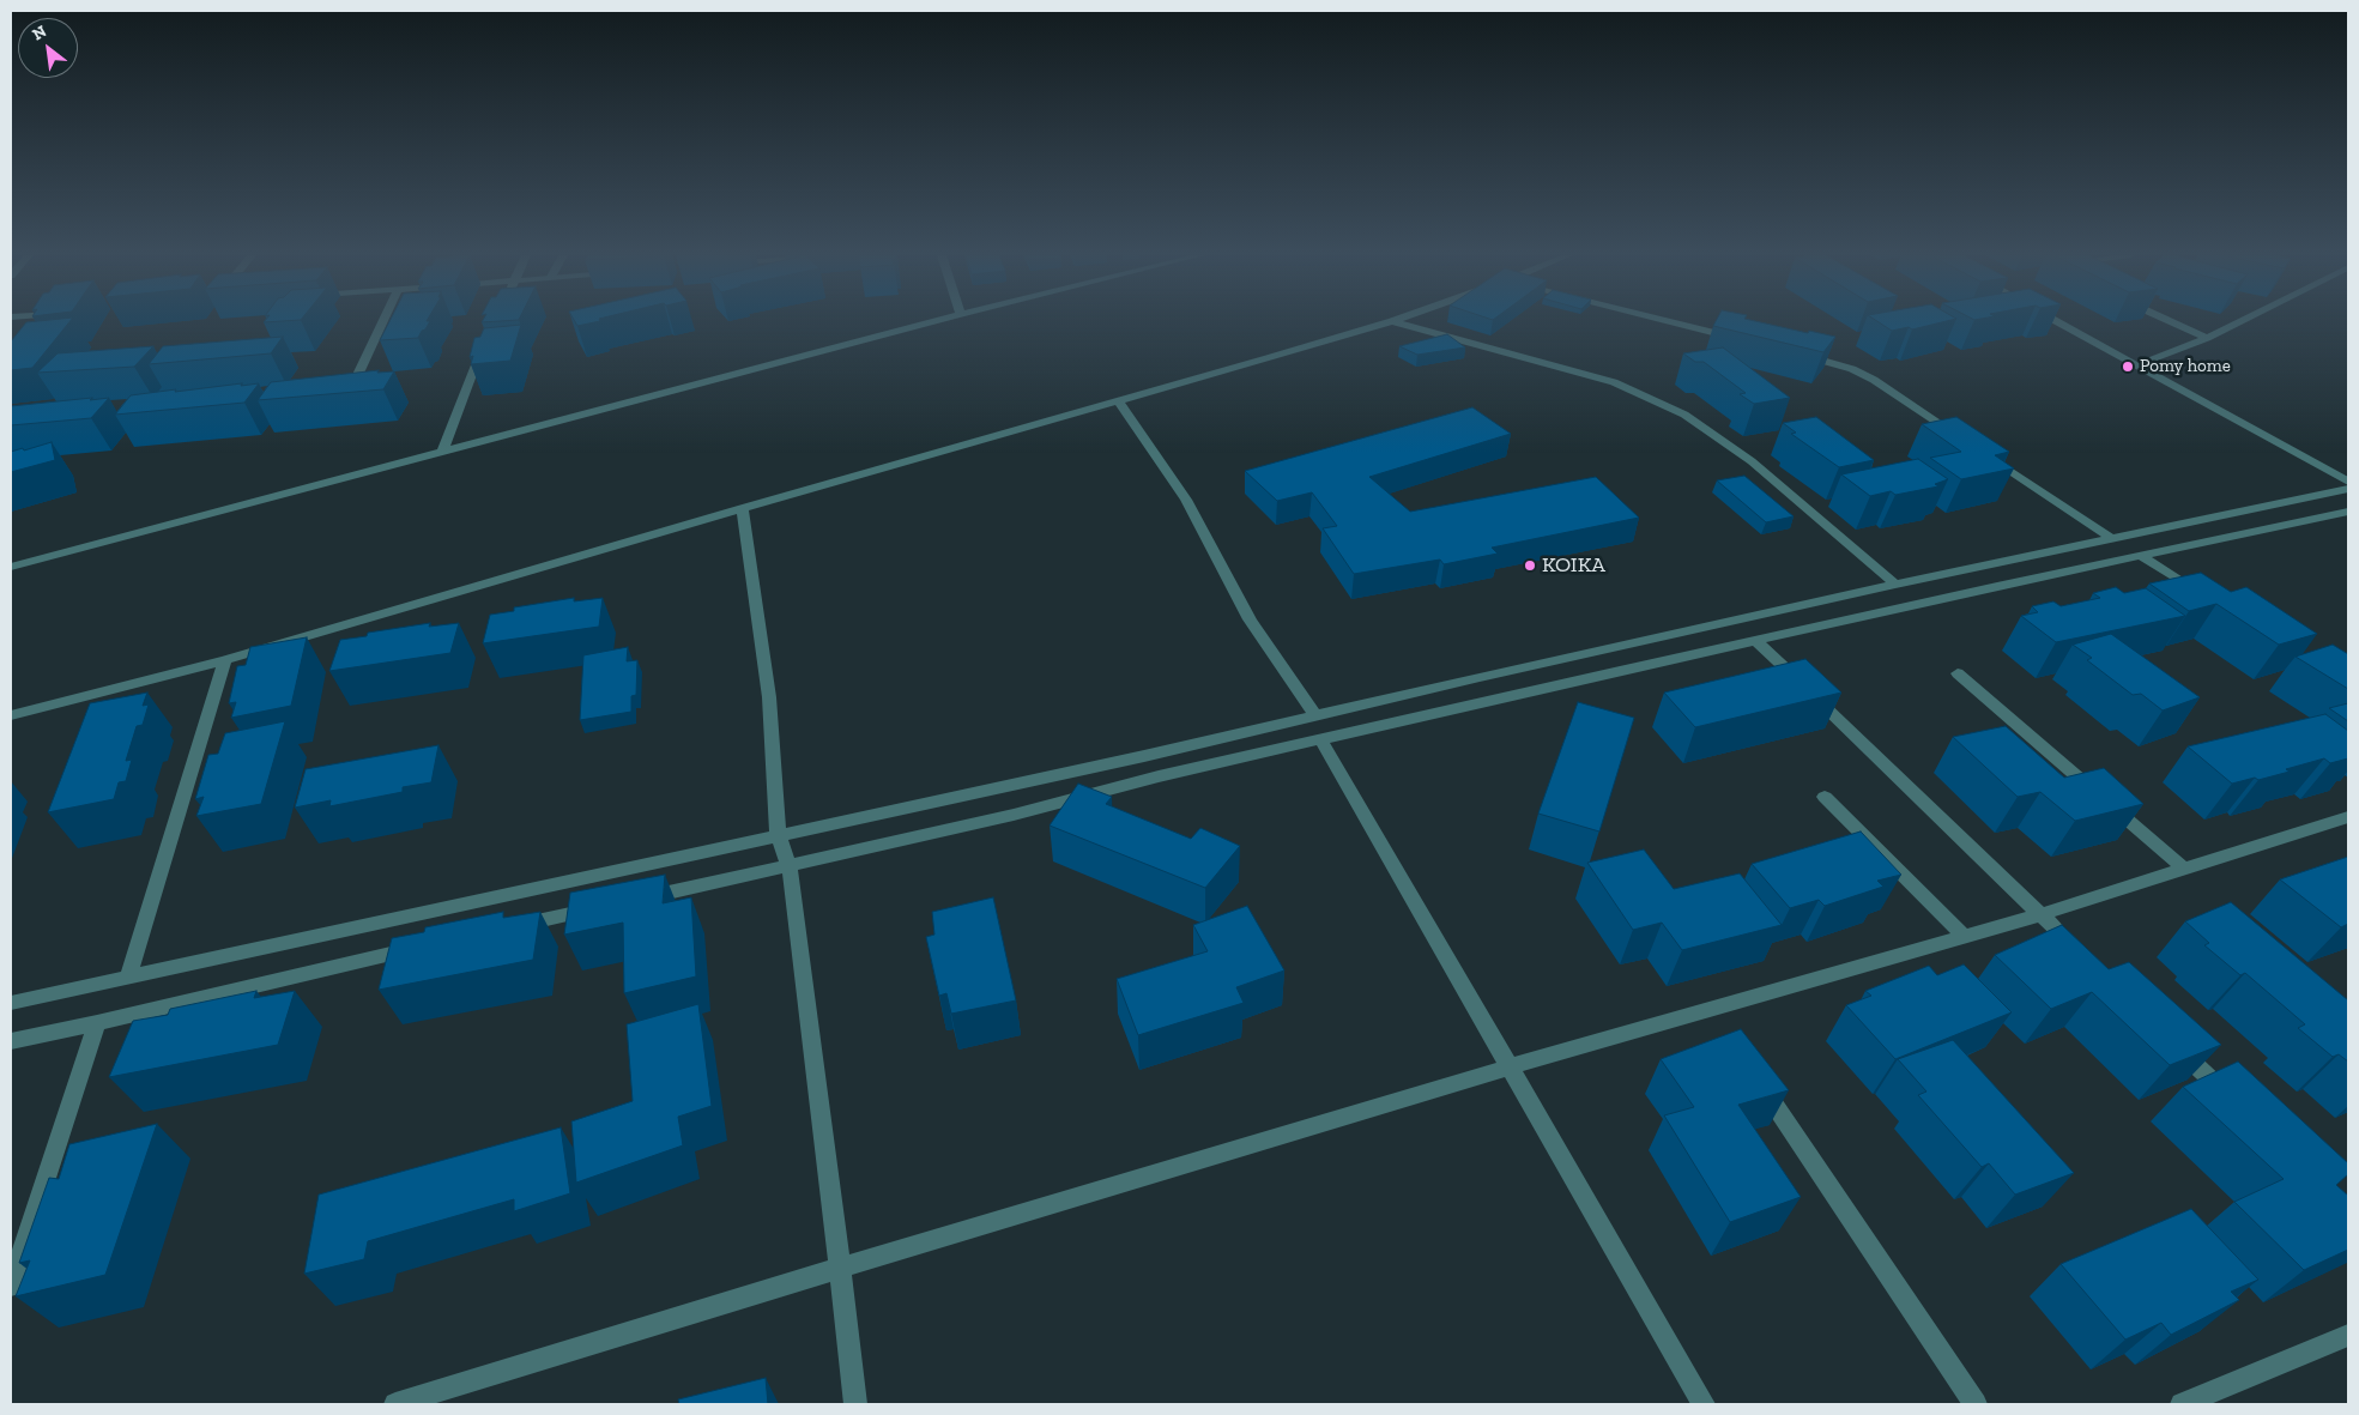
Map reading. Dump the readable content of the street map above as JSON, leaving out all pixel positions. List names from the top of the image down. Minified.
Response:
{"places":["Pomy home","KOIKA"],"north":"top left"}
